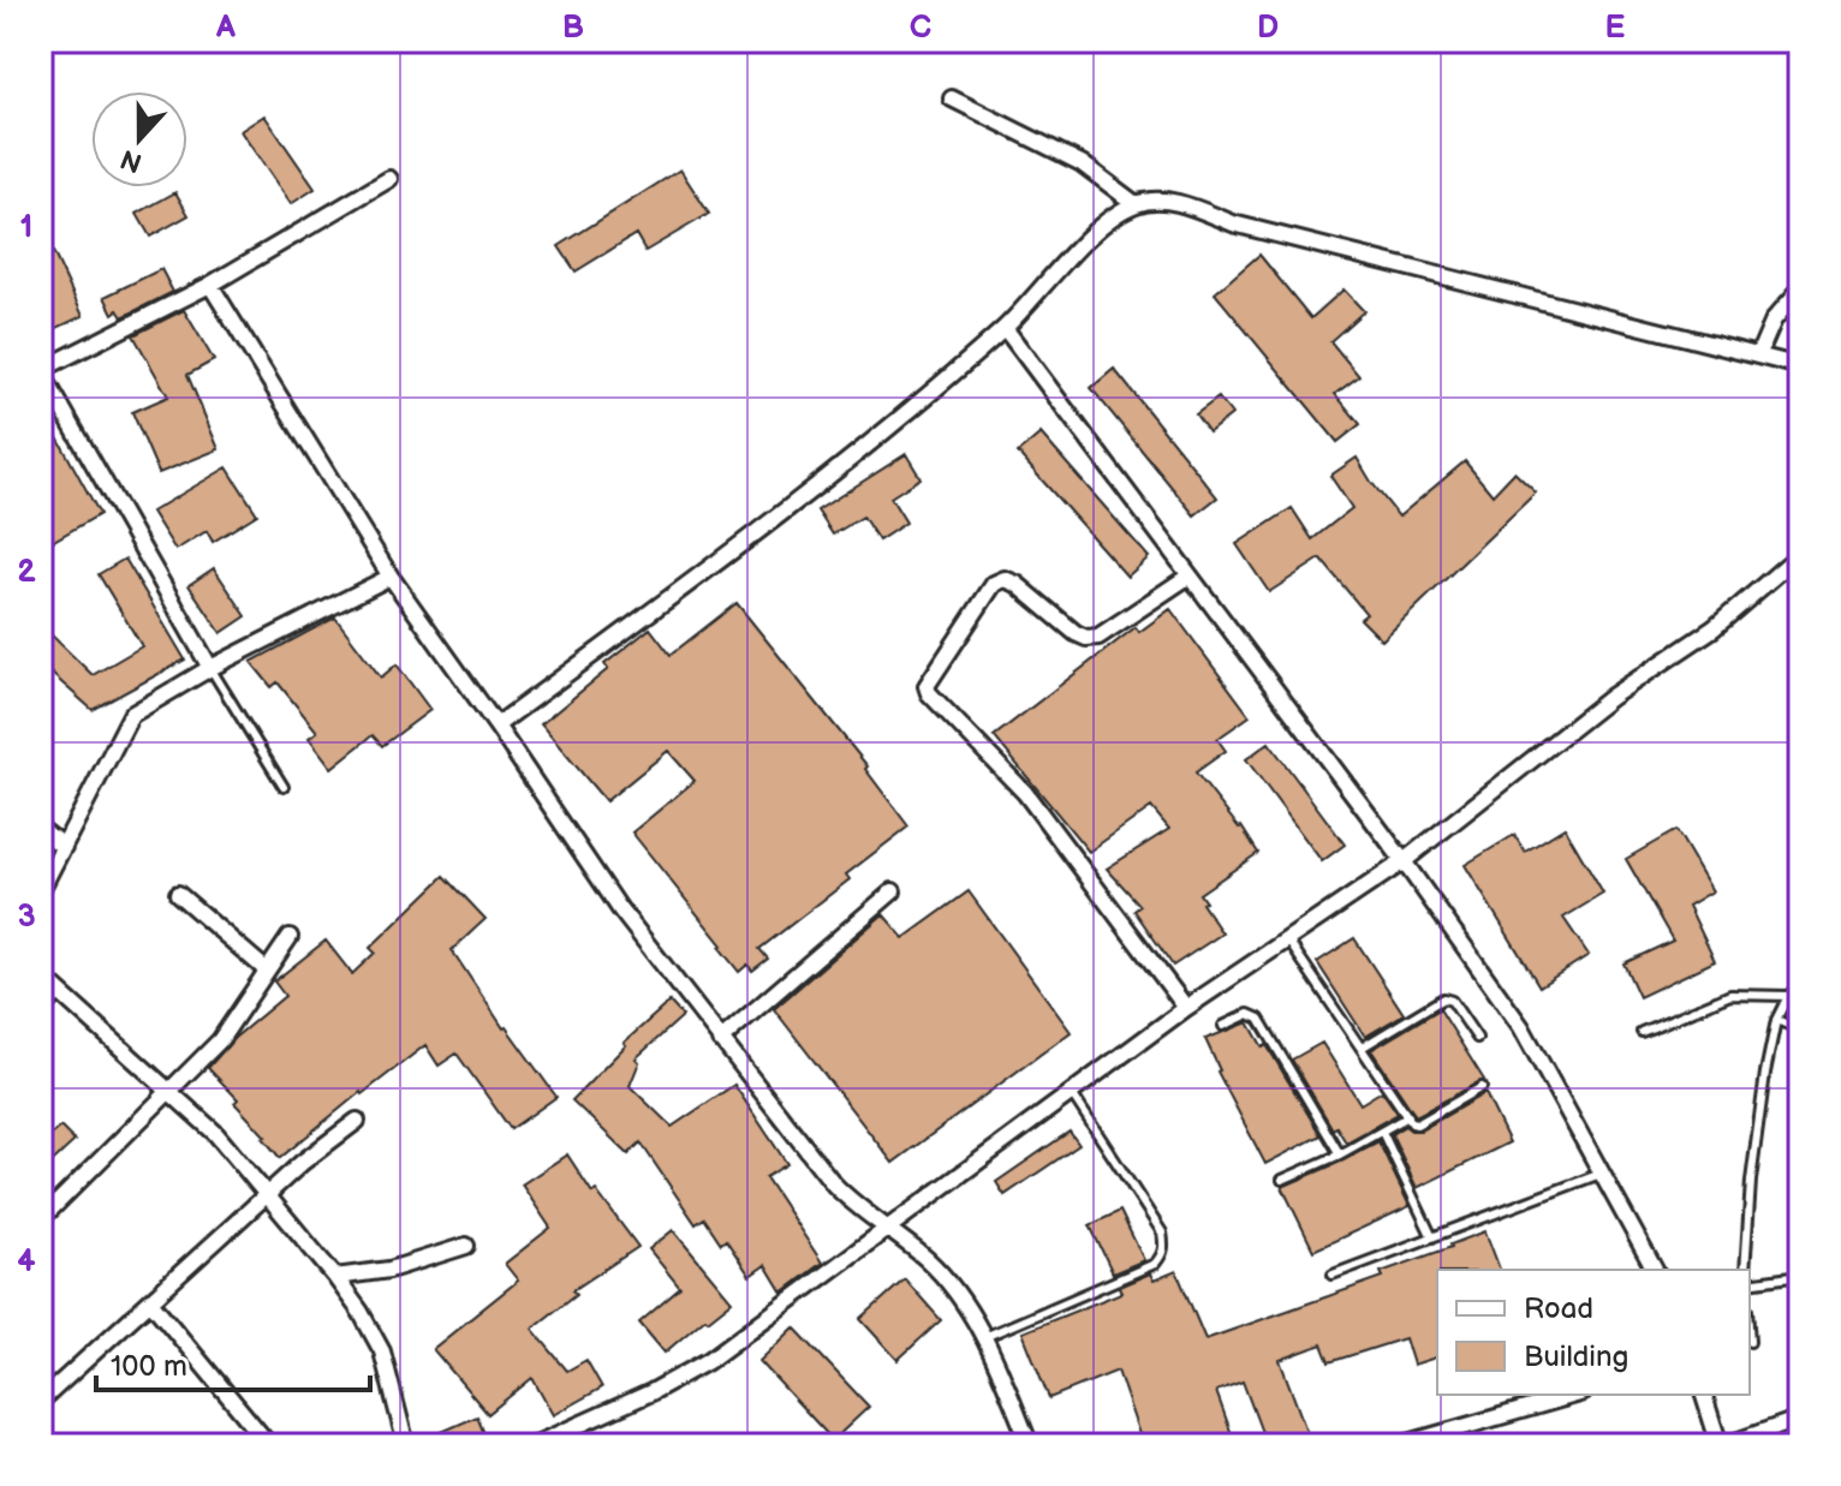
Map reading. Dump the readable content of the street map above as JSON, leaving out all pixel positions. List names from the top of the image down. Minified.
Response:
{"legend":["Road","Building"],"scale_bar":"100 m","north":"bottom","grid":{"columns":["A","B","C","D","E"],"rows":["1","2","3","4"]}}
